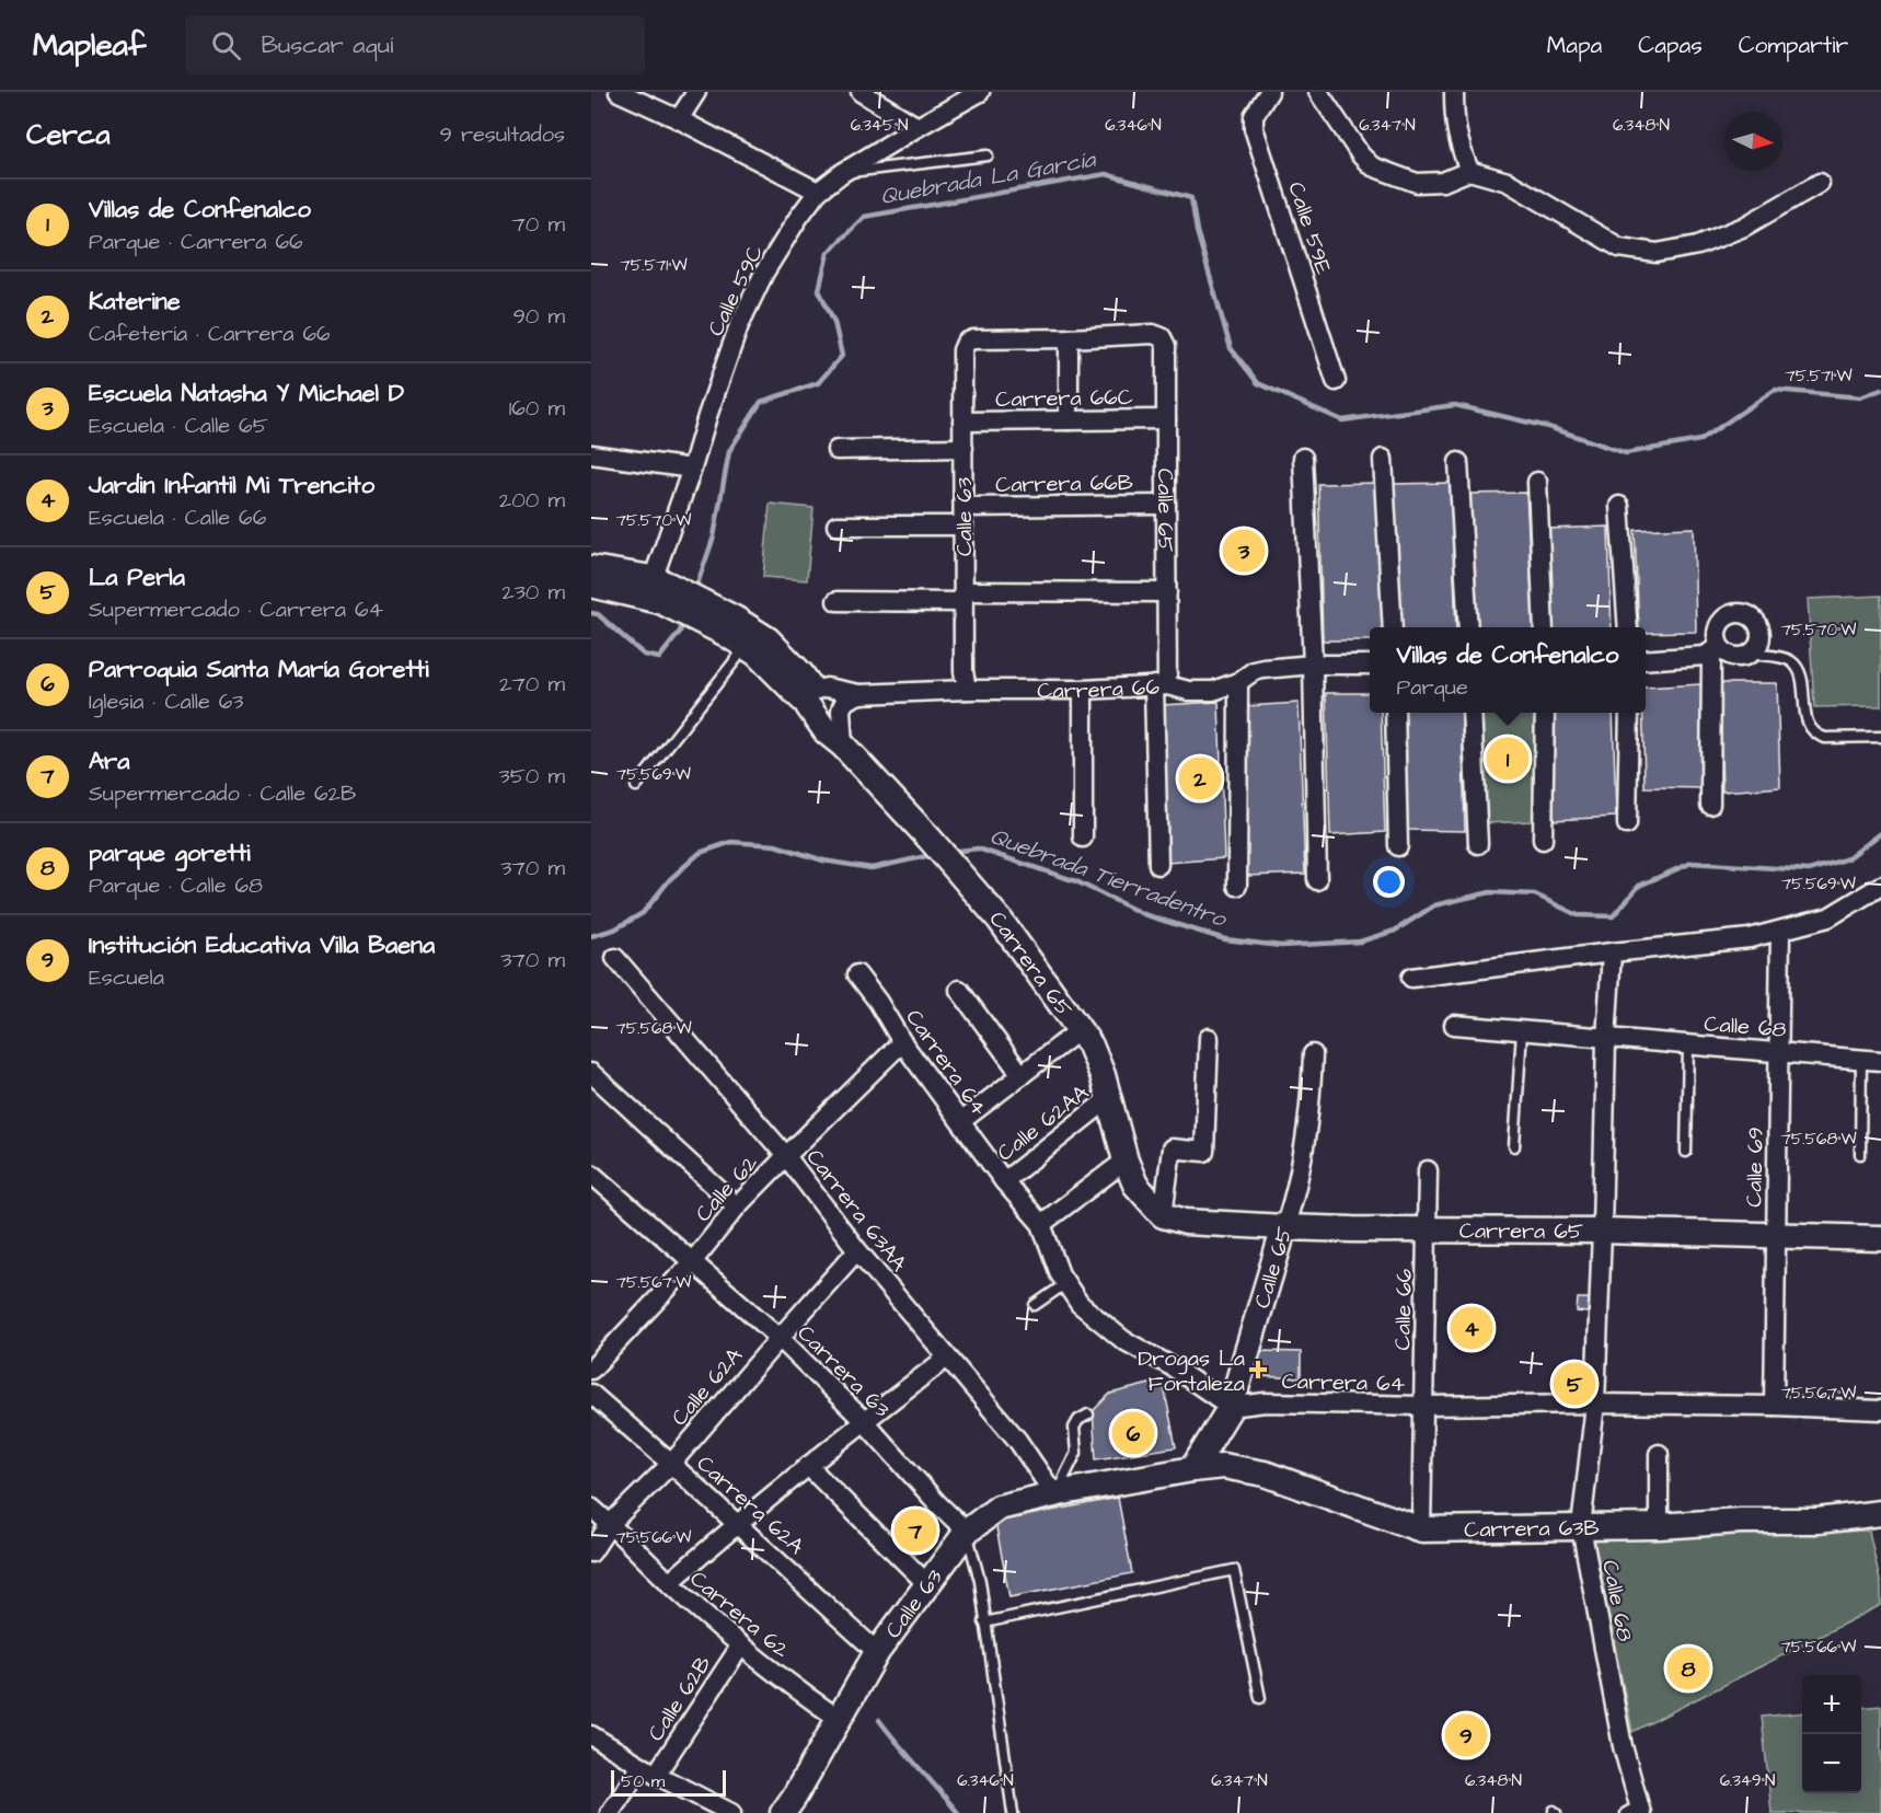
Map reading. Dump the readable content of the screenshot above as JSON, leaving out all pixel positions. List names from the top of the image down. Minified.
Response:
{"streets":{"main road":["Calle 65","Calle 63","Carrera 65","Carrera 63B"],"street":["Calle 59E","Calle 59C","Carrera 66C","Carrera 66B","Carrera 66","Calle 68","Carrera 64","Calle 62AA","Calle 69","Calle 62","Carrera 63AA","Calle 66","Carrera 63","Calle 62A","Carrera 62A","Carrera 62","Calle 62B"]},"crossings":[["Carrera 66C","Calle 65"],["Carrera 66C","Calle 63"],["Carrera 66B","Calle 65"],["Carrera 66B","Calle 63"],["Calle 65","Calle 63"],["Calle 65","Carrera 66"],["Calle 65","Carrera 65"],["Calle 65","Carrera 64"],["Calle 65","Carrera 63B"],["Calle 63","Carrera 66"],["Calle 63","Carrera 63AA"],["Calle 63","Carrera 63"],["Calle 63","Carrera 62A"],["Calle 63","Carrera 63B"],["Calle 63","Carrera 62"],["Carrera 66","Carrera 65"],["Carrera 65","Calle 68"],["Carrera 65","Calle 62AA"],["Carrera 65","Calle 69"],["Carrera 65","Calle 66"],["Calle 68","Carrera 64"],["Calle 68","Calle 69"],["Calle 68","Carrera 63B"],["Carrera 64","Calle 62AA"],["Carrera 64","Calle 69"],["Carrera 64","Calle 62"],["Carrera 64","Calle 66"],["Calle 62","Carrera 63AA"],["Calle 62","Carrera 63"],["Carrera 63AA","Calle 62A"],["Calle 66","Carrera 63B"],["Carrera 63","Calle 62A"],["Calle 62A","Carrera 62A"],["Calle 62A","Carrera 62"],["Carrera 62","Calle 62B"]],"water":["Quebrada La García","Quebrada Tierradentro"],"places":{"health":["Drogas La Fortaleza"]},"scale_bar":"50 m","north":"right","page":{"header":"Mapleaf","search":"Buscar aquí","nav":["Mapa","Capas","Compartir"],"heading":["Cerca","9 resultados"],"list":[{"mark":"1","name":"Villas de Confenalco","note":"Parque · Carrera 66","value":"70 m"},{"mark":"2","name":"Katerine","note":"Cafetería · Carrera 66","value":"90 m"},{"mark":"3","name":"Escuela Natasha Y Michael D","note":"Escuela · Calle 65","value":"160 m"},{"mark":"4","name":"Jardin Infantil Mi Trencito","note":"Escuela · Calle 66","value":"200 m"},{"mark":"5","name":"La Perla","note":"Supermercado · Carrera 64","value":"230 m"},{"mark":"6","name":"Parroquia Santa María Goretti","note":"Iglesia · Calle 63","value":"270 m"},{"mark":"7","name":"Ara","note":"Supermercado · Calle 62B","value":"350 m"},{"mark":"8","name":"parque goretti","note":"Parque · Calle 68","value":"370 m"},{"mark":"9","name":"Institución Educativa Villa Baena","note":"Escuela","value":"370 m"}],"pins":["3","1","2","4","5","6","7","8","9"],"popup":["Villas de Confenalco","Parque"],"map_buttons":["+","−"],"scale":"50 m"},"coordinates":["6.345°N","6.346°N","6.347°N","6.348°N","75.571°W","75.570°W","75.569°W","75.568°W","75.567°W","75.566°W","6.349°N"]}
